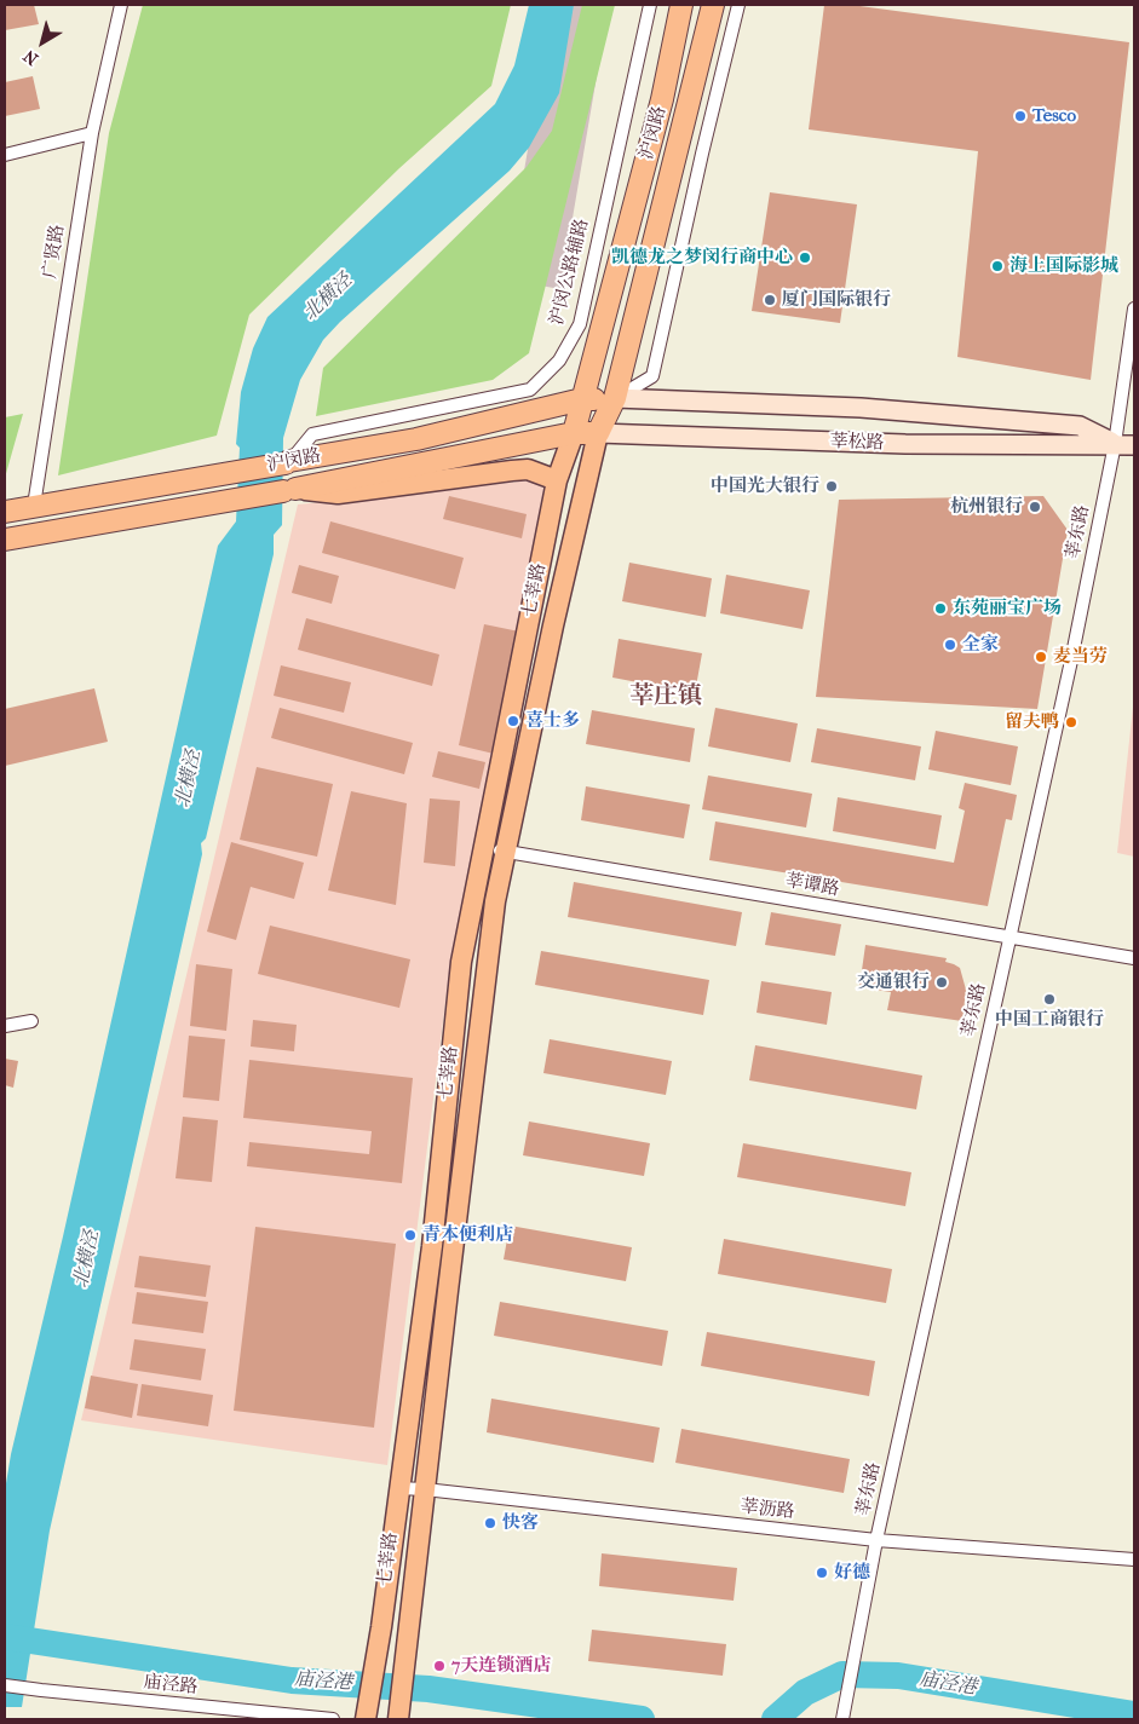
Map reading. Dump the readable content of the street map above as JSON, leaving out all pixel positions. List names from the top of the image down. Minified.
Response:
{"streets":{"highway":["沪闵路"],"main road":["莘松路","七莘路"],"street":["广贤路","沪闵公路辅路","莘东路","莘谭路","莘沥路","庙泾路"]},"crossings":[["沪闵路","广贤路"],["沪闵路","沪闵公路辅路"],["沪闵路","莘松路"],["沪闵路","七莘路"],["莘松路","莘东路"],["莘松路","七莘路"],["莘东路","莘谭路"],["莘东路","莘沥路"],["七莘路","莘谭路"],["七莘路","莘沥路"]],"districts":["莘庄镇"],"water":["北横泾","庙泾港"],"places":["Tesco","凯德龙之梦闵行商中心","海上国际影城","厦门国际银行","中国光大银行","杭州银行","东苑丽宝广场","全家","麦当劳","喜士多","留夫鸭","交通银行","中国工商银行","青本便利店","快客","好德","7天连锁酒店"],"north":"bottom left"}
